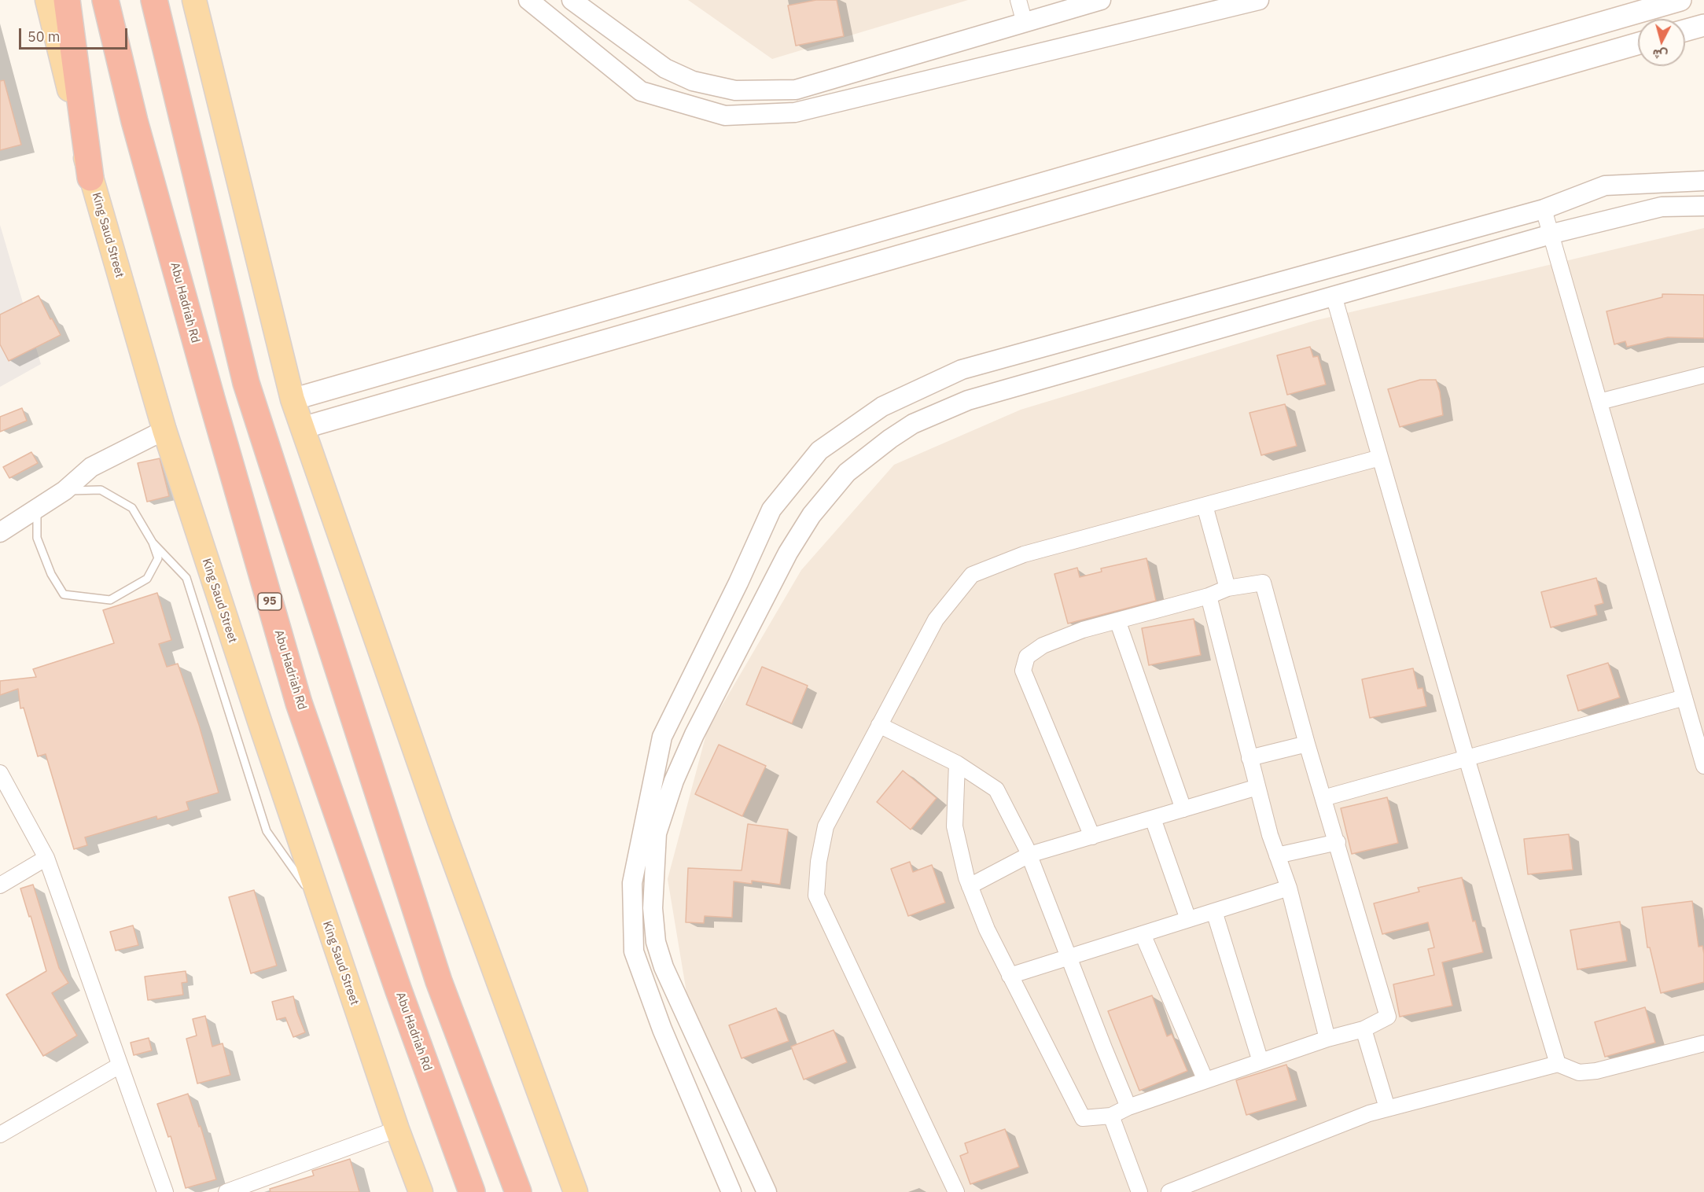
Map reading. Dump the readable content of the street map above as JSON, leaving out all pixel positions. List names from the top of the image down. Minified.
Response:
{"streets":{"highway":["Abu Hadriah Rd","95"],"main road":["King Saud Street"]},"scale_bar":"50 m","north":"bottom"}
